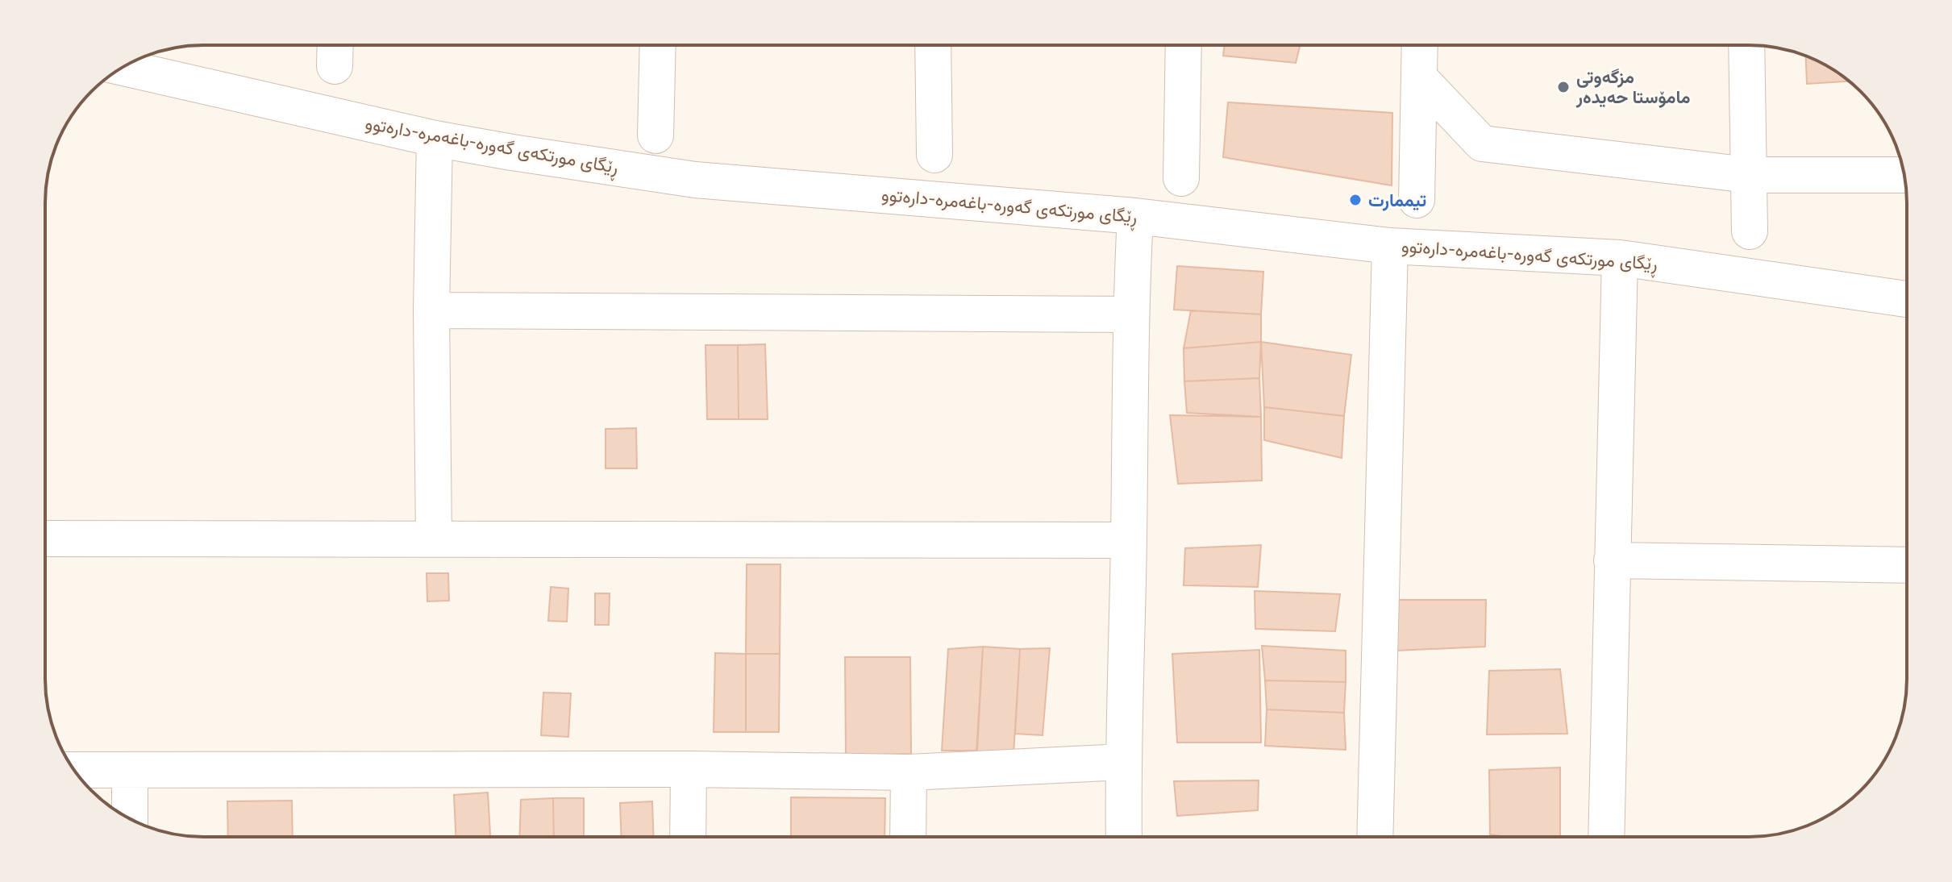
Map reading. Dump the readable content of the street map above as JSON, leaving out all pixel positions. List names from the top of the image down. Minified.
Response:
{"streets":{"street":["ڕێگای مورتکەی گەورە-باغەمرە-دارەتوو"]},"places":["مزگەوتی مامۆستا حەیدەر","تیممارت"]}
